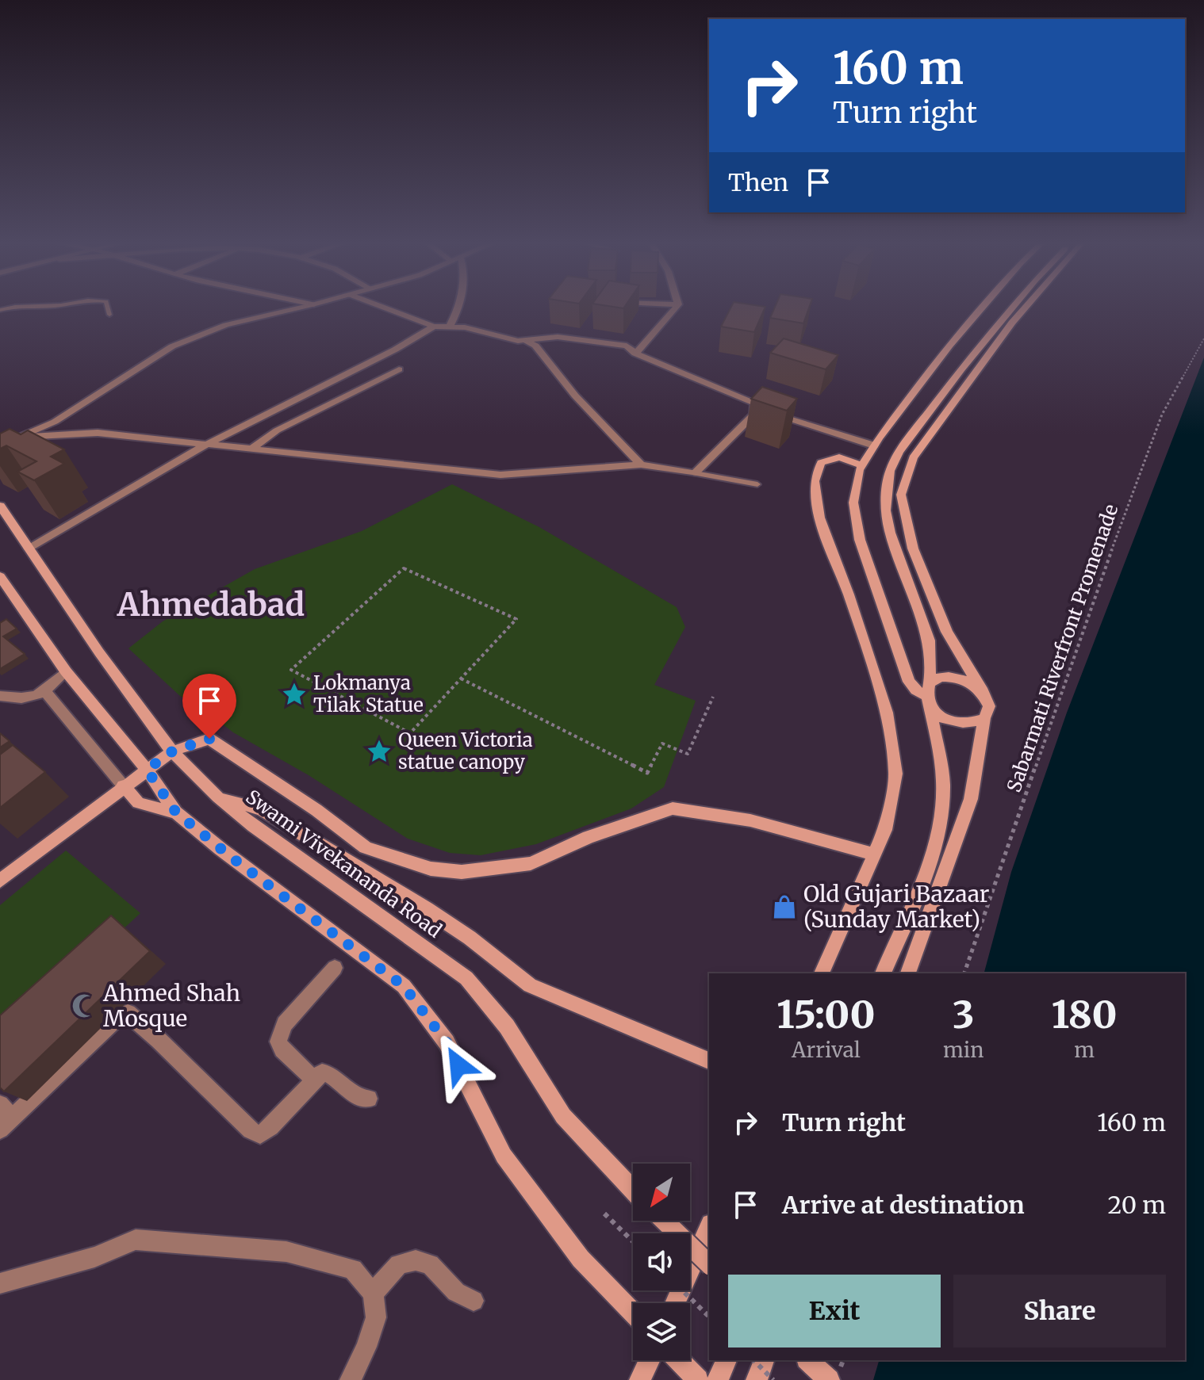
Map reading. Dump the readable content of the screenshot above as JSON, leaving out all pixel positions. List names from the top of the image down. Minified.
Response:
{"streets":{"main road":["Swami Vivekananda Road"],"path":["Sabarmati Riverfront Promenade"]},"districts":["Ahmedabad"],"places":{"place":["Lokmanya Tilak Statue","Queen Victoria statue canopy"],"shop":["Old Gujari Bazaar (Sunday Market)"],"mosque":["Ahmed Shah Mosque"]},"north":"bottom left","page":{"turn":["160 m","Turn right"],"then":"Then","eta":["15:00","Arrival","3","min","180","m"],"list":[{"name":"Turn right","value":"160 m"},{"name":"Arrive at destination","value":"20 m"}],"buttons":["Exit","Share"]}}
